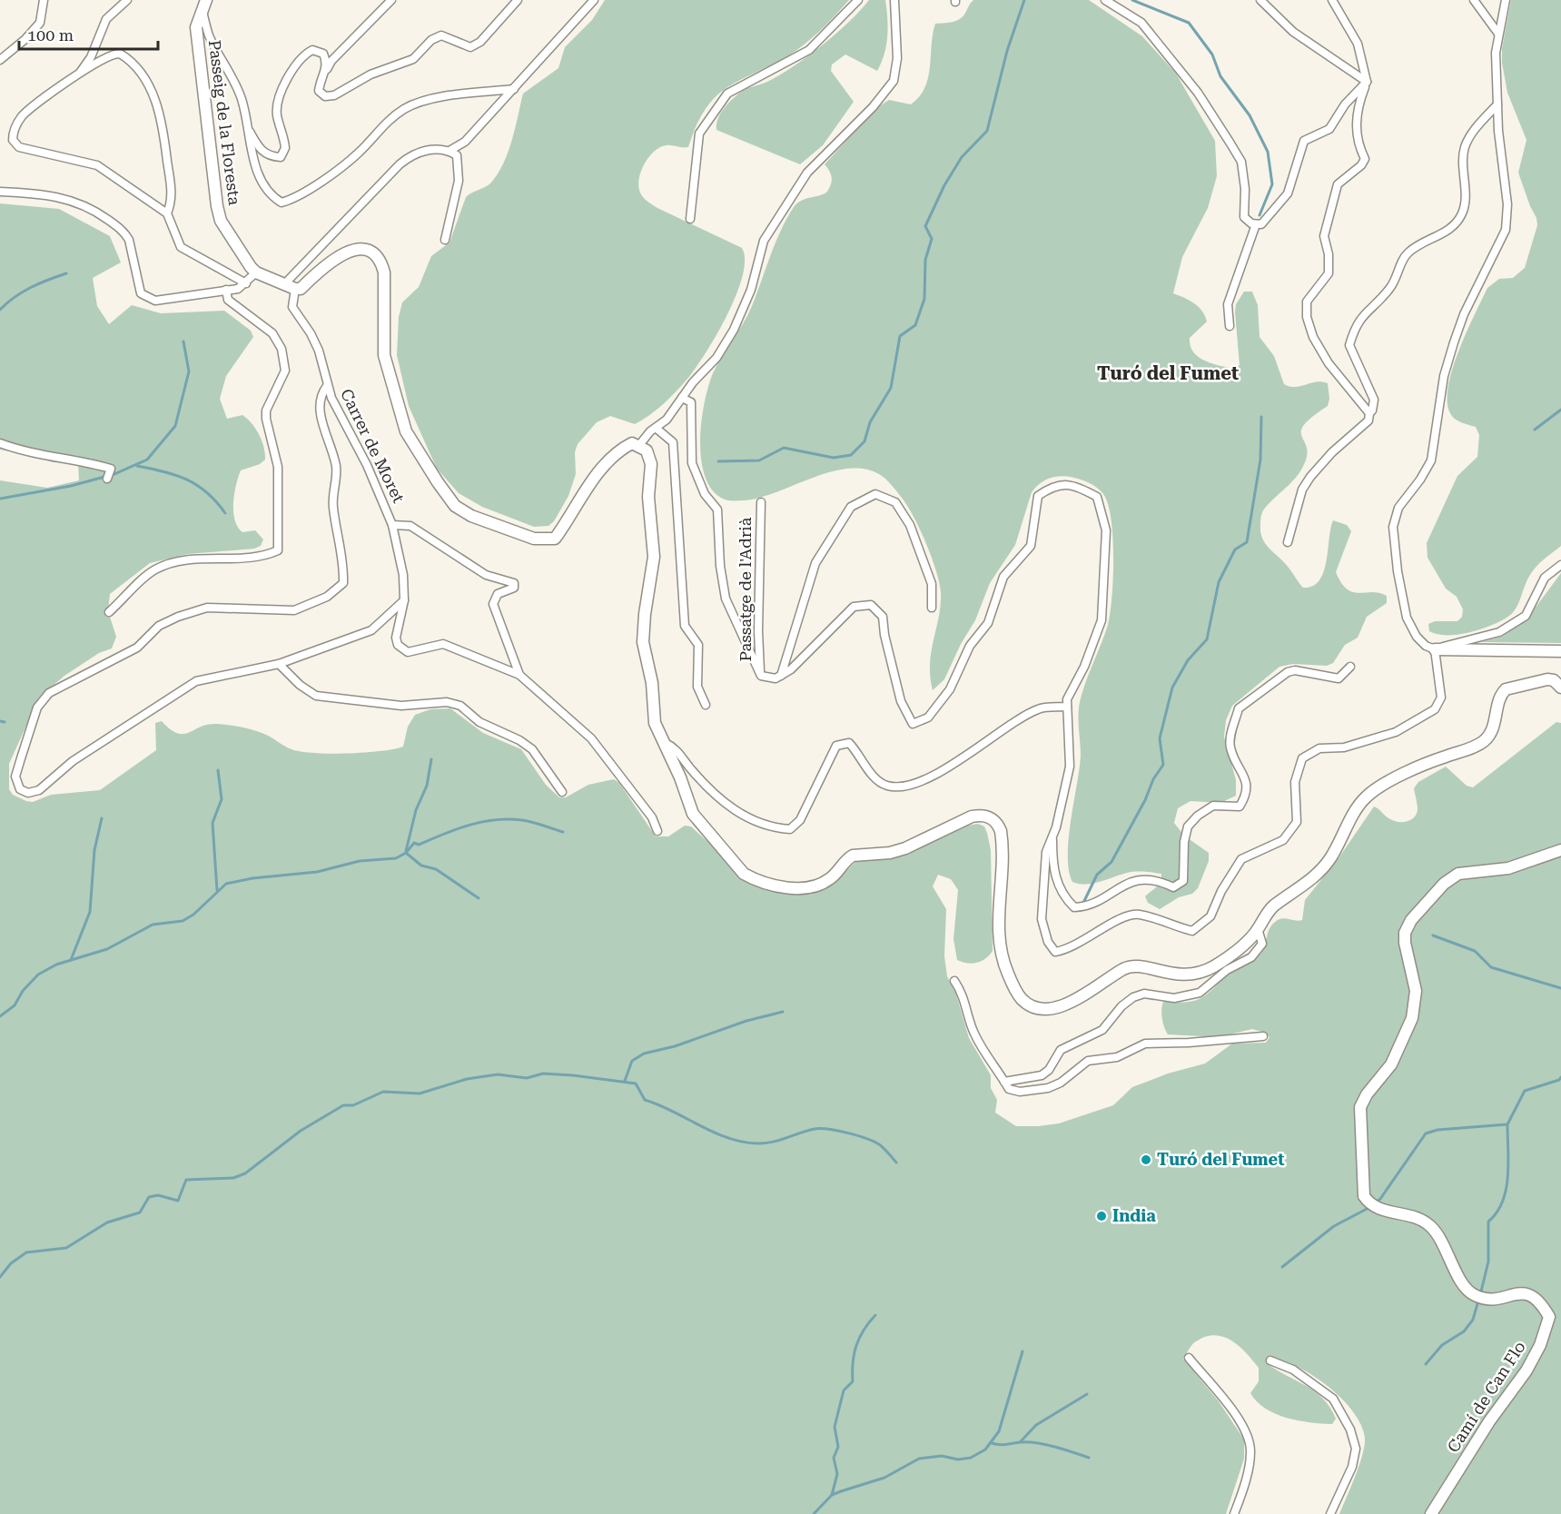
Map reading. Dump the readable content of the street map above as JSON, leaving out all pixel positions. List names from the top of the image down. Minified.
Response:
{"streets":{"street":["Passeig de la Floresta","Carrer de Moret","Passatge de l'Adrià","Camí de Can Flo"]},"districts":["Turó del Fumet"],"places":["Turó del Fumet","India"],"scale_bar":"100 m"}
